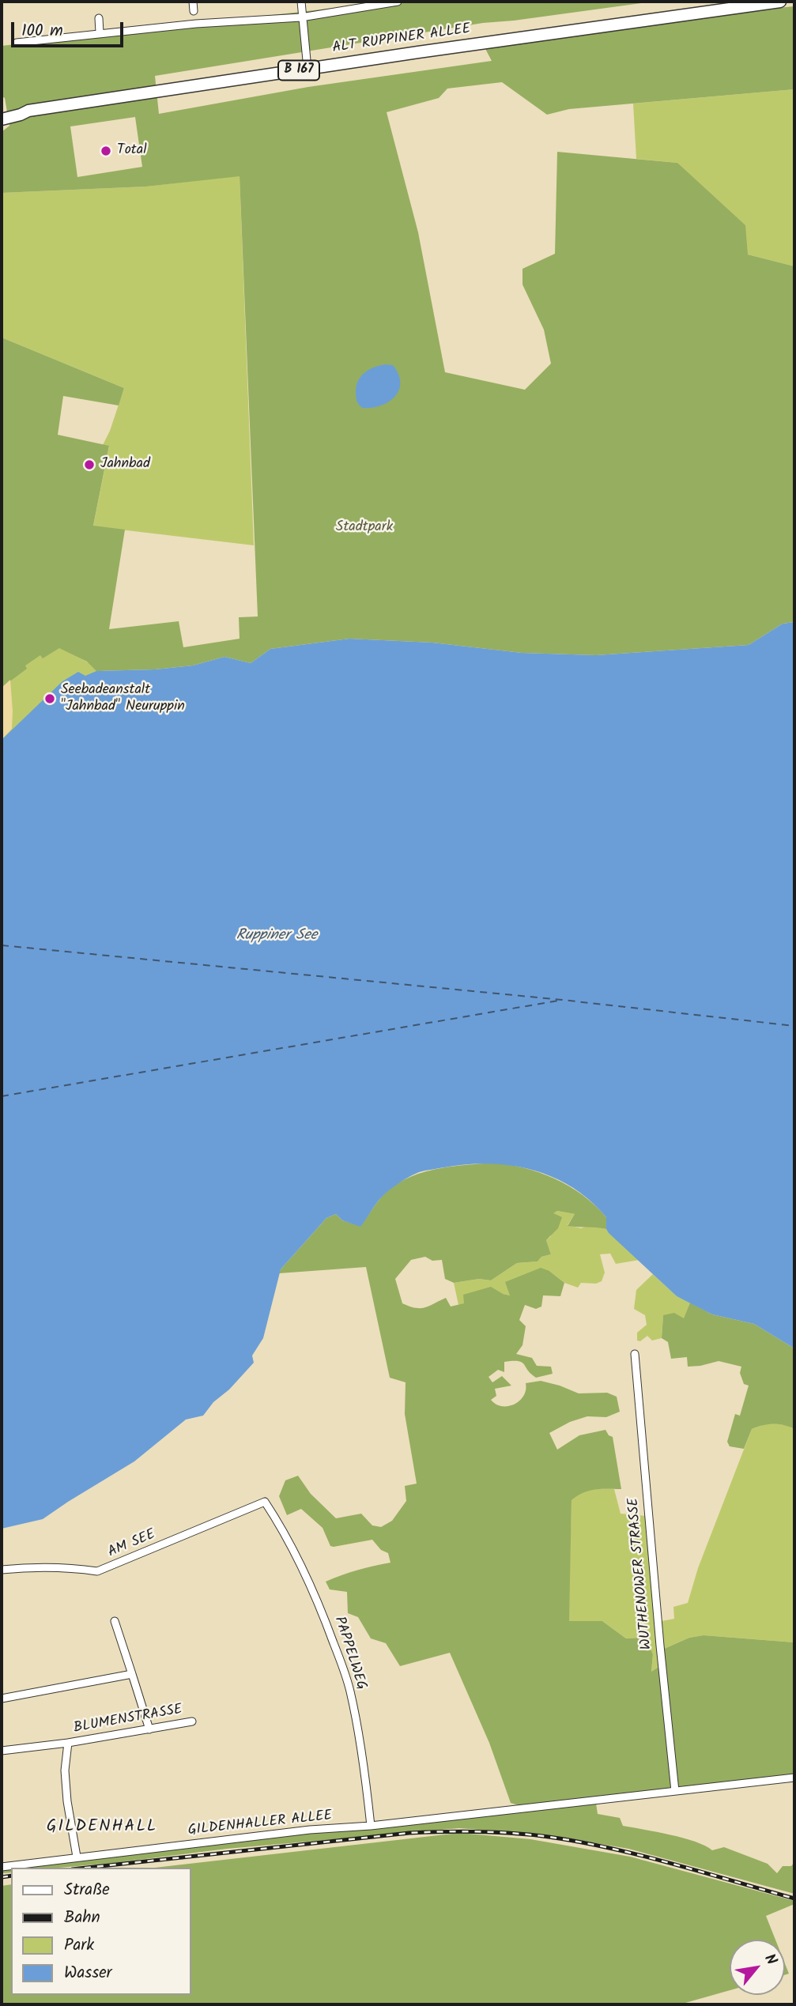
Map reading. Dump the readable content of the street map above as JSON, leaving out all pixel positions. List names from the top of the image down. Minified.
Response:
{"streets":{"main road":["ALT RUPPINER ALLEE","B 167"],"street":["AM SEE","WUTHENOWER STRASSE","PAPPELWEG","BLUMENSTRASSE","GILDENHALLER ALLEE"]},"crossings":[["AM SEE","PAPPELWEG"],["WUTHENOWER STRASSE","GILDENHALLER ALLEE"],["PAPPELWEG","GILDENHALLER ALLEE"],["BLUMENSTRASSE","GILDENHALLER ALLEE"]],"districts":["GILDENHALL"],"water":["Ruppiner See"],"parks":["Stadtpark"],"places":["Total","Jahnbad","Seebadeanstalt \"Jahnbad\" Neuruppin"],"legend":["Straße","Bahn","Park","Wasser"],"scale_bar":"100 m","north":"top right"}
